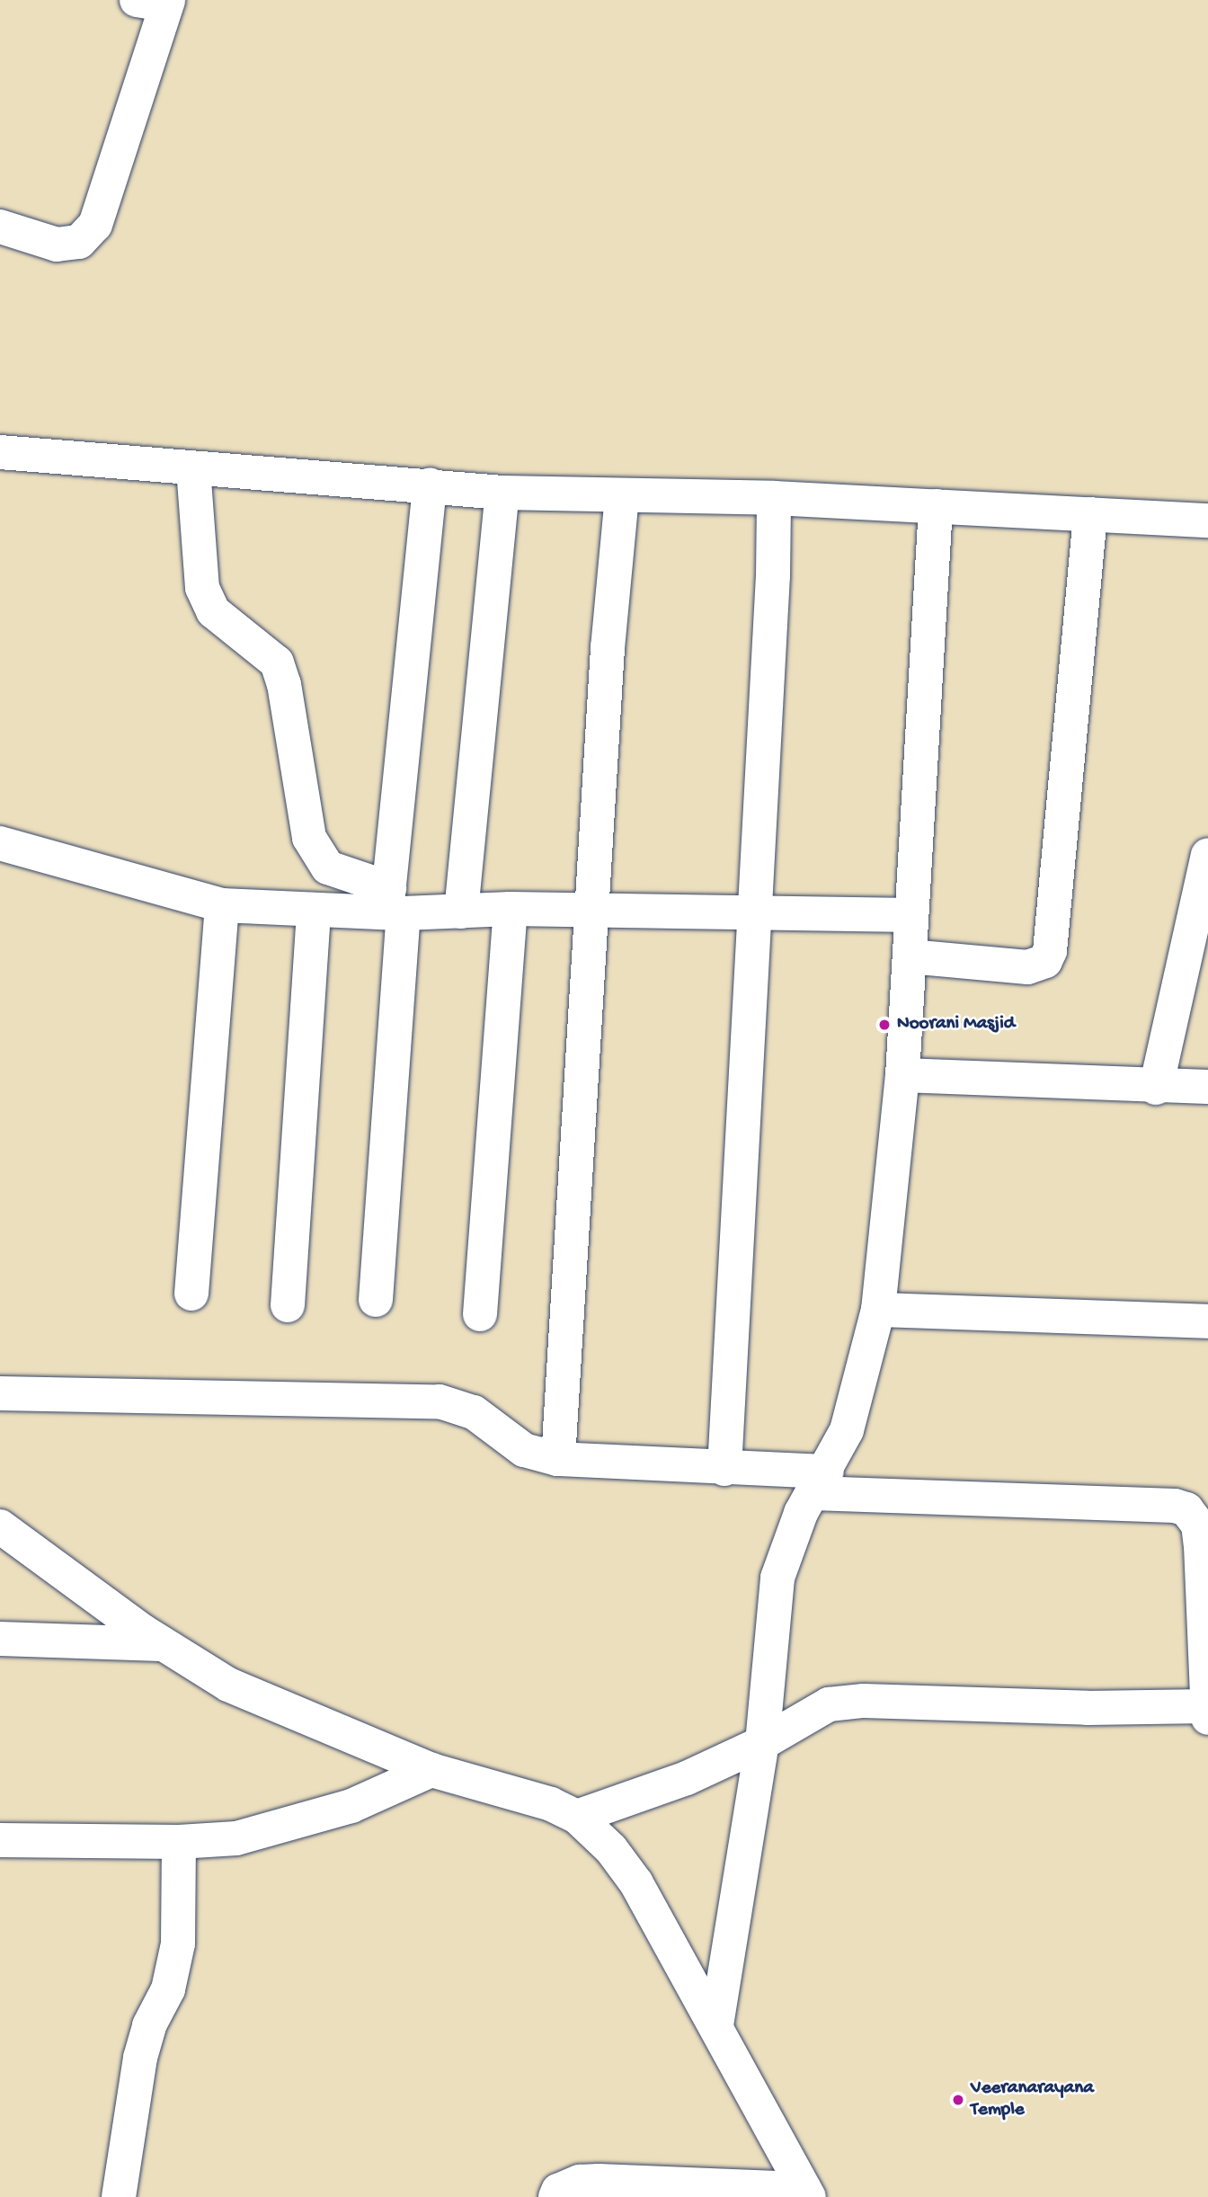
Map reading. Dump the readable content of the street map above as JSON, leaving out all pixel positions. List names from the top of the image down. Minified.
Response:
{"places":["Noorani Masjid","Veeranarayana Temple"]}
